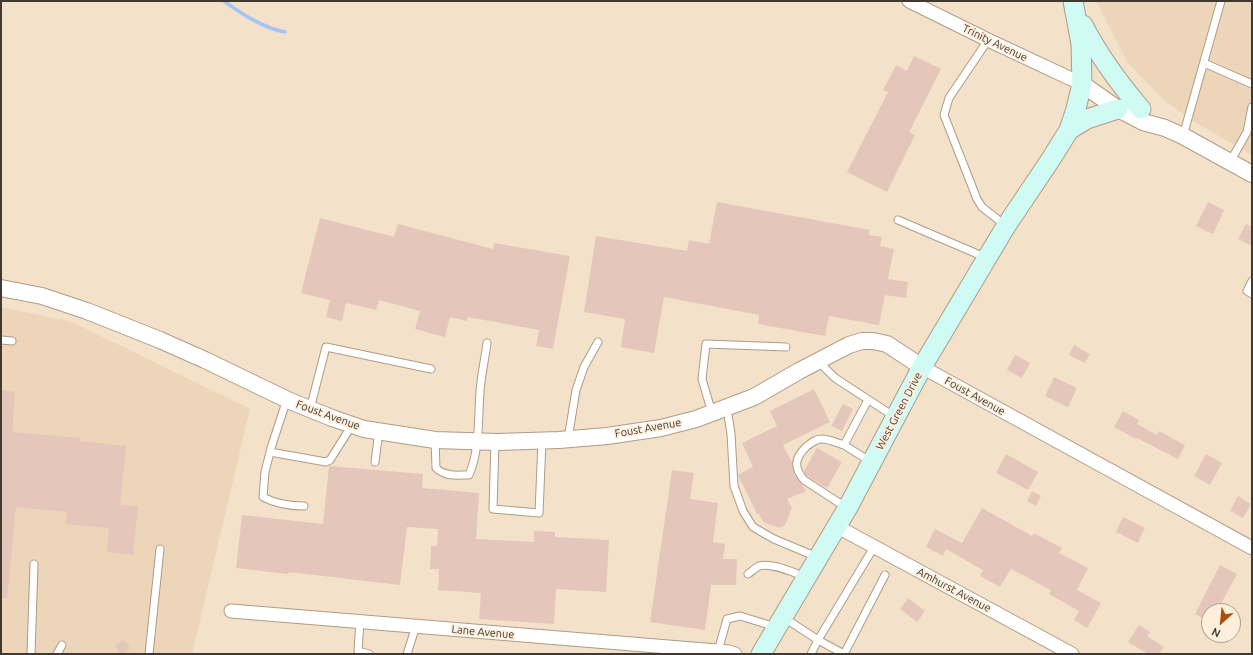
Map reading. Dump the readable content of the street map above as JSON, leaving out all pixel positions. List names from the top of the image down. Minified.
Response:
{"streets":{"main road":["West Green Drive"],"street":["Trinity Avenue","Foust Avenue","Amhurst Avenue","Lane Avenue"]},"crossings":[["Trinity Avenue","West Green Drive"],["Foust Avenue","West Green Drive"],["West Green Drive","Amhurst Avenue"]],"north":"bottom left"}
